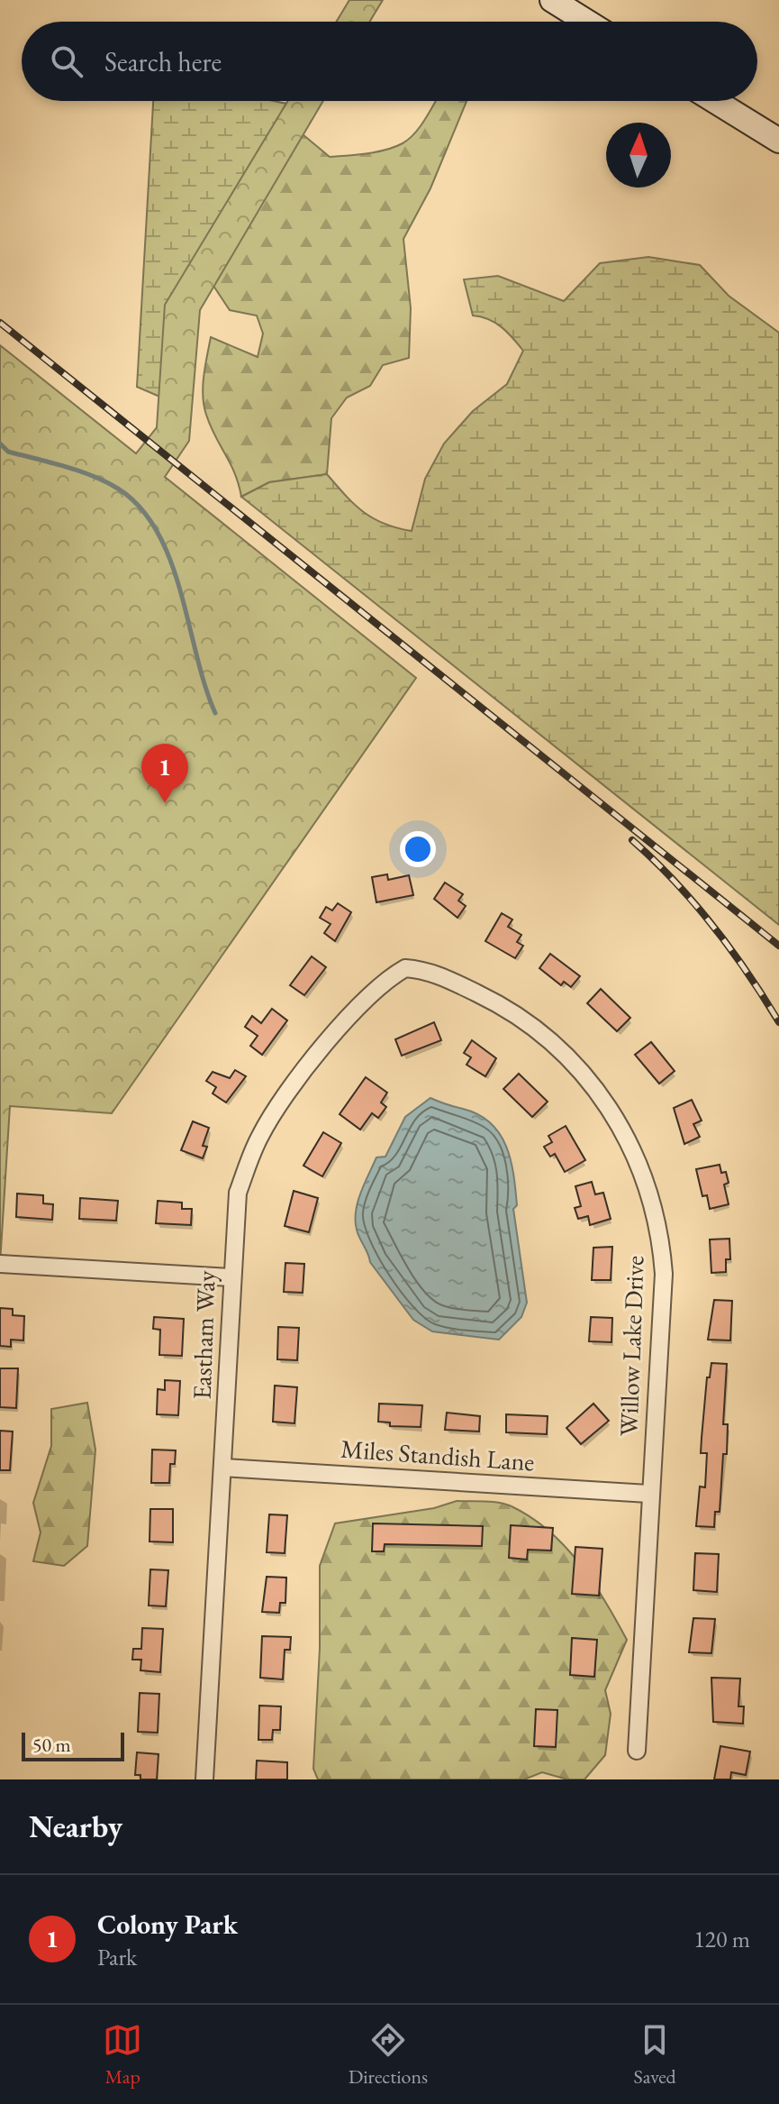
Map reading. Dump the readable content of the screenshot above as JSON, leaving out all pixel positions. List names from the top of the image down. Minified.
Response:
{"streets":{"street":["Eastham Way","Willow Lake Drive","Miles Standish Lane"]},"crossings":[["Eastham Way","Willow Lake Drive"],["Eastham Way","Miles Standish Lane"],["Willow Lake Drive","Miles Standish Lane"]],"scale_bar":"50 m","north":"top","page":{"search":"Search here","pins":"1","scale":"50 m","heading":"Nearby","list":[{"mark":"1","name":"Colony Park","note":"Park","value":"120 m"}],"nav":["Map","Directions","Saved"]}}
